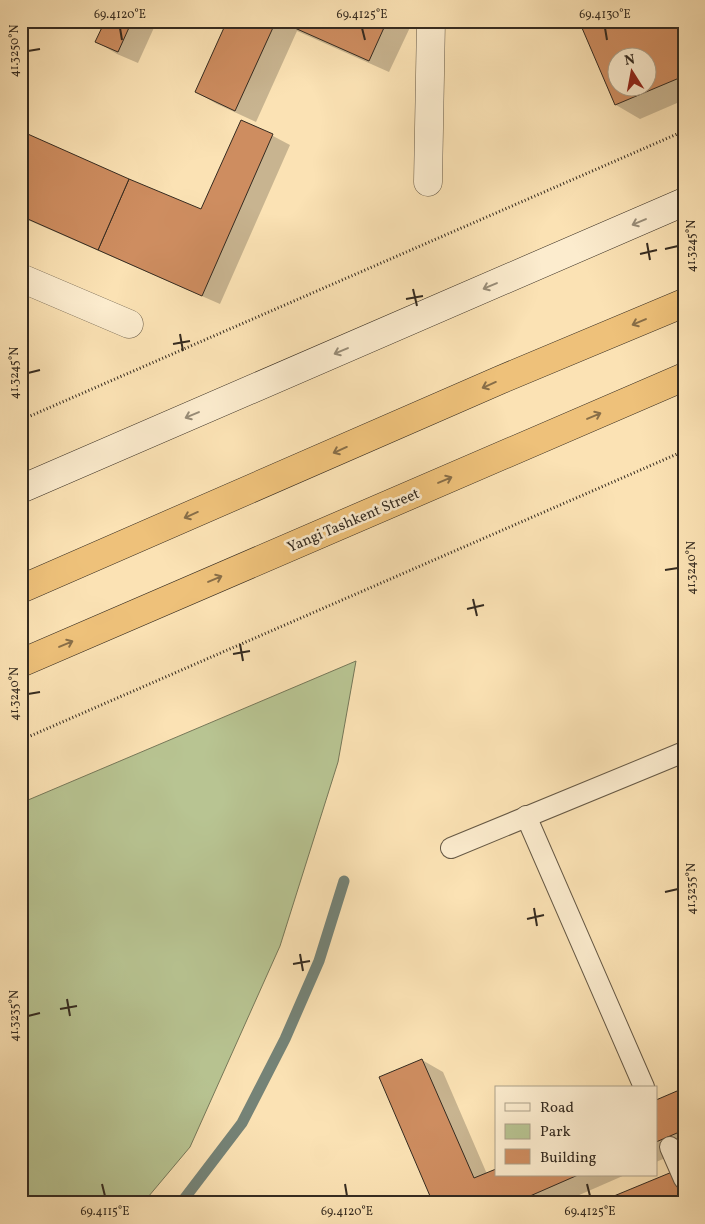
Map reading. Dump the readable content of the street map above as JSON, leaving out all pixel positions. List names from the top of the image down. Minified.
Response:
{"streets":{"highway":["Yangi Tashkent Street"]},"legend":["Road","Park","Building"],"north":"top","coordinates":["69.4120°E","69.4125°E","69.4130°E","41.3250°N","41.3245°N","41.3240°N","41.3235°N","69.4115°E"]}
